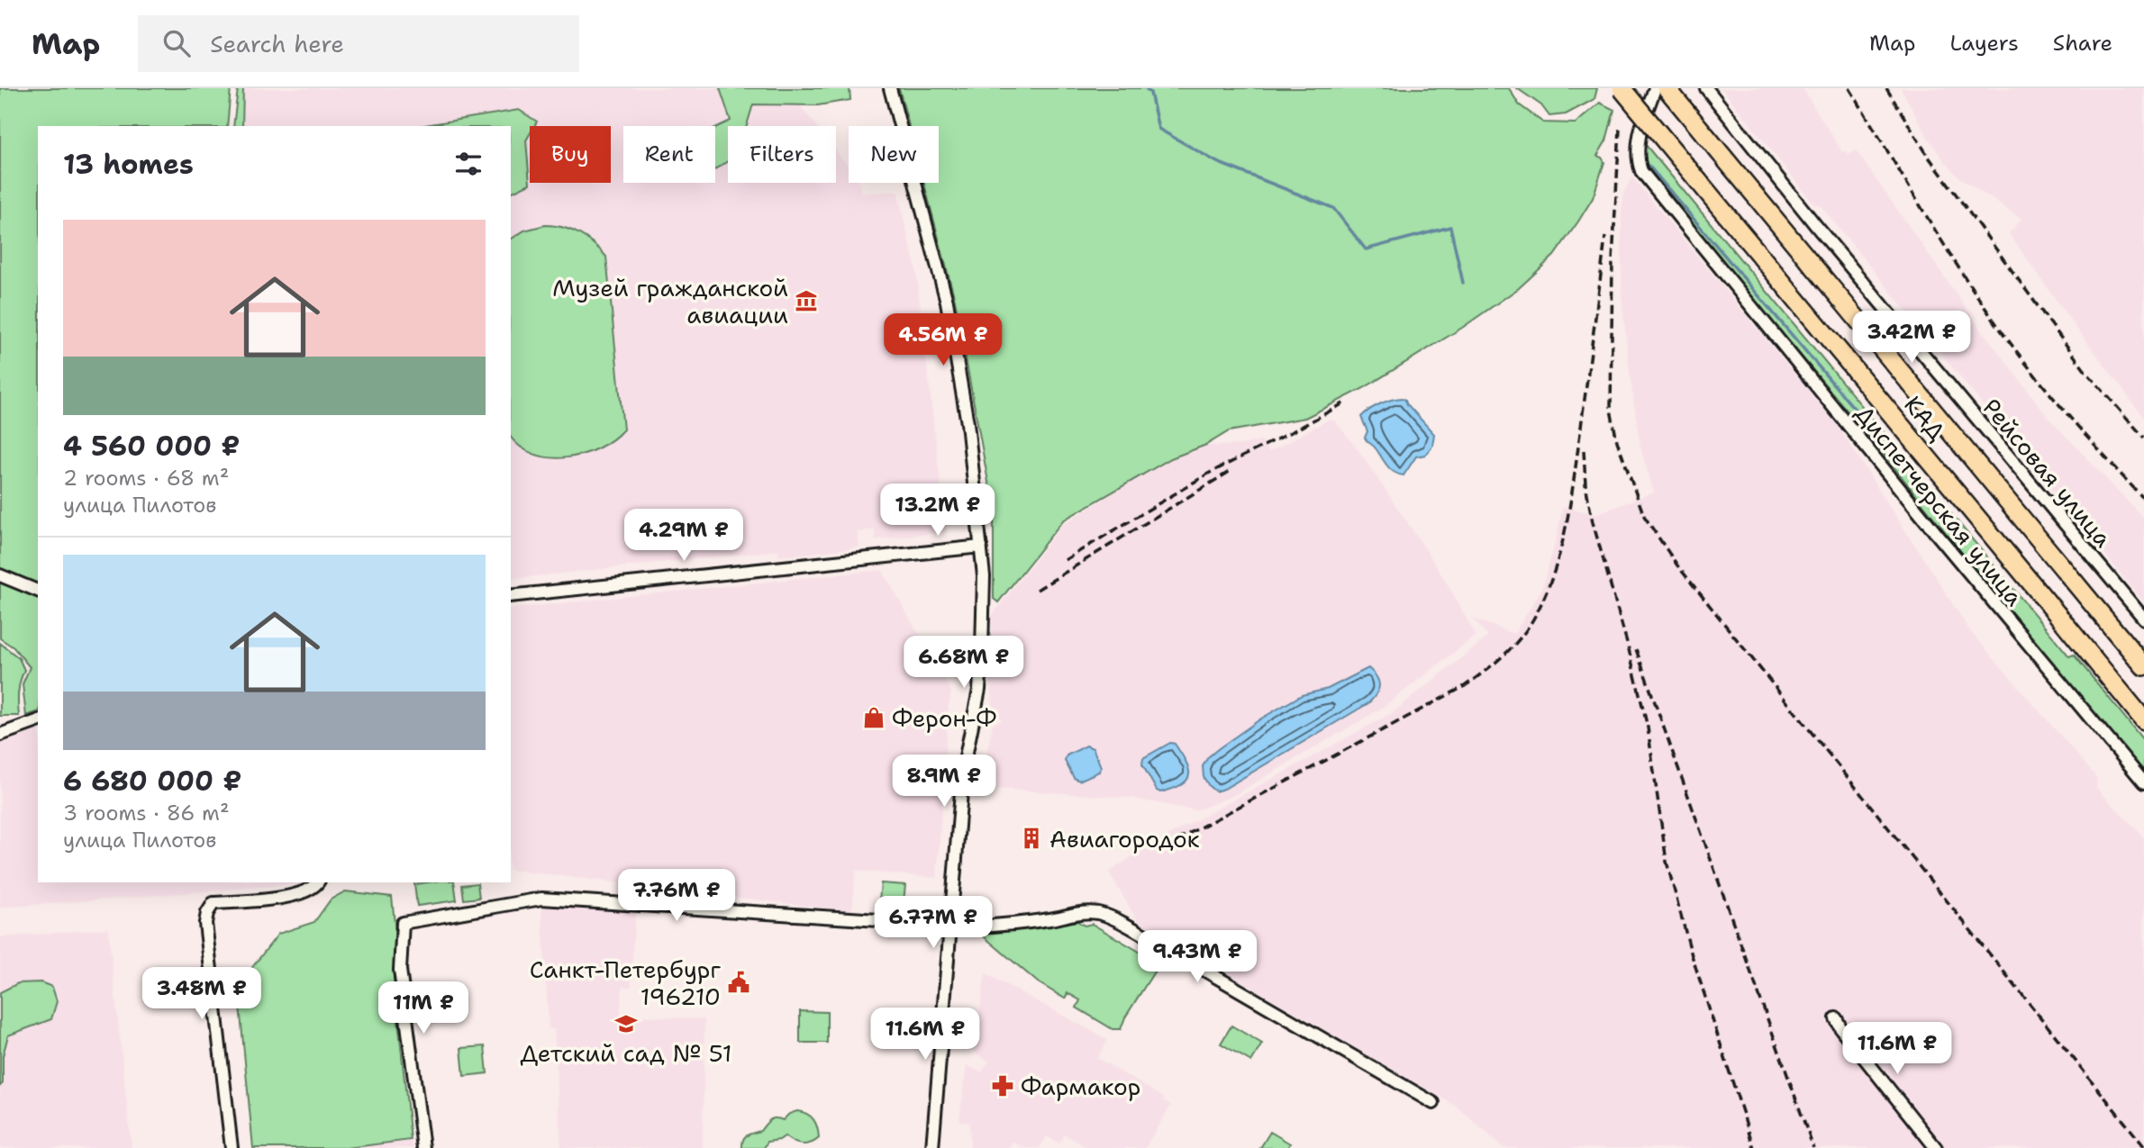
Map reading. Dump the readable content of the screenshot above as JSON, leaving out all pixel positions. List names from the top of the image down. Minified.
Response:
{"streets":{"highway":["КАД"],"street":["Рейсовая улица","Диспетчерская улица"]},"places":{"museum":["Музей гражданской авиации"],"shop":["Ферон-Ф"],"building":["Авиагородок"],"public building":["Санкт-Петербург 196210"],"school or university":["Детский сад № 51"],"pharmacy":["Фармакор"]},"page":{"header":"Map","search":"Search here","nav":["Map","Layers","Share"],"chip":["Buy","Rent","Filters","New"],"heading":"13 homes","list":[{"name":"4 560 000 ₽","note":"2 rooms · 68 m² · улица Пилотов"},{"name":"6 680 000 ₽","note":"3 rooms · 86 m² · улица Пилотов"}],"price":["3.42M ₽","4.56M ₽","13.2M ₽","4.29M ₽","6.68M ₽","8.9M ₽","7.76M ₽","6.77M ₽","9.43M ₽","3.48M ₽","11M ₽","11.6M ₽","11.6M ₽"]}}
